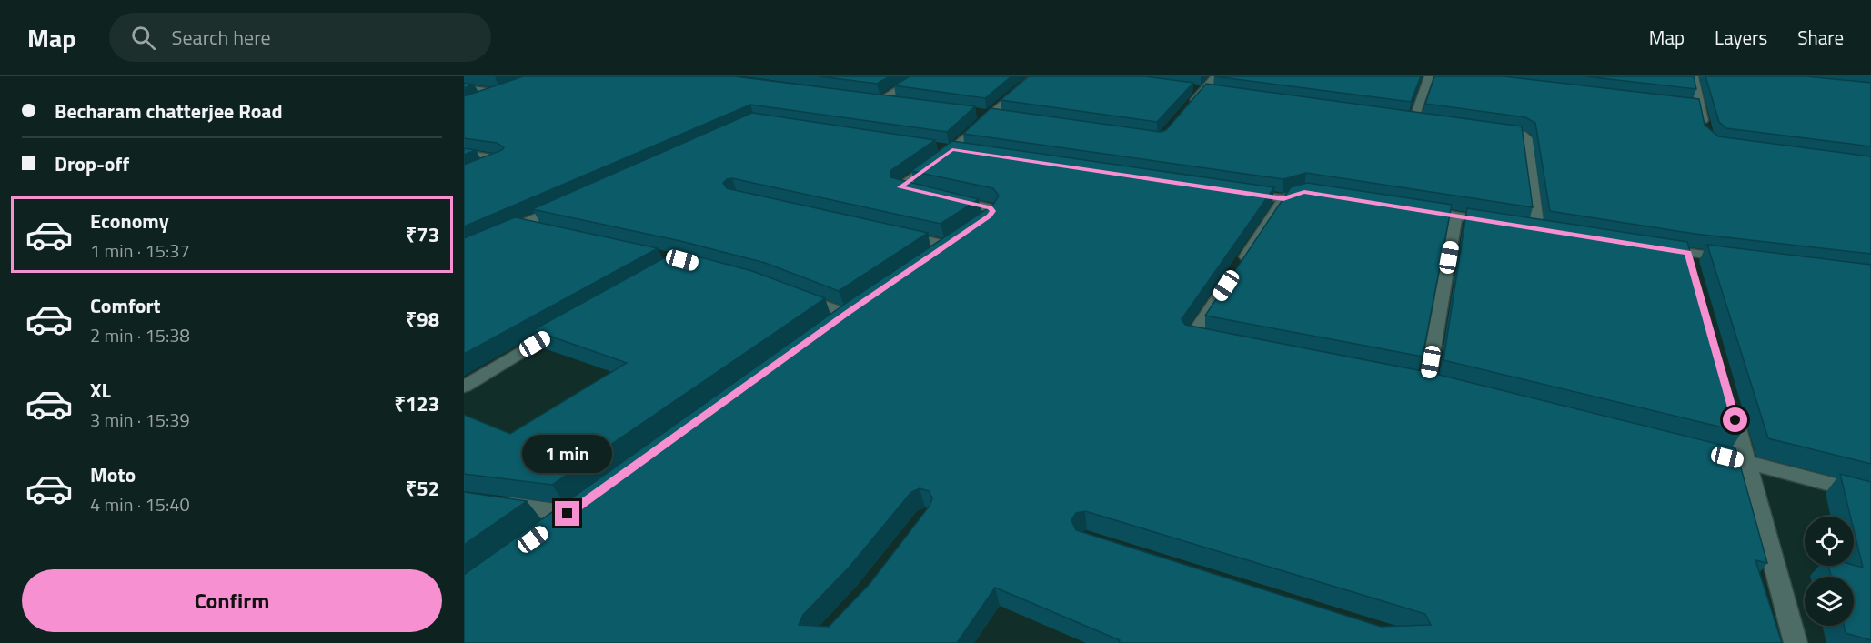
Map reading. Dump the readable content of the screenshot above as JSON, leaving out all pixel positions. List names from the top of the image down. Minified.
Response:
{"page":{"header":"Map","search":"Search here","nav":["Map","Layers","Share"],"banner":["Becharam chatterjee Road","Drop-off"],"list":[{"name":"Economy","note":"1 min · 15:37","value":"₹73"},{"name":"Comfort","note":"2 min · 15:38","value":"₹98"},{"name":"XL","note":"3 min · 15:39","value":"₹123"},{"name":"Moto","note":"4 min · 15:40","value":"₹52"}],"bubble":"1 min","buttons":"Confirm"}}
